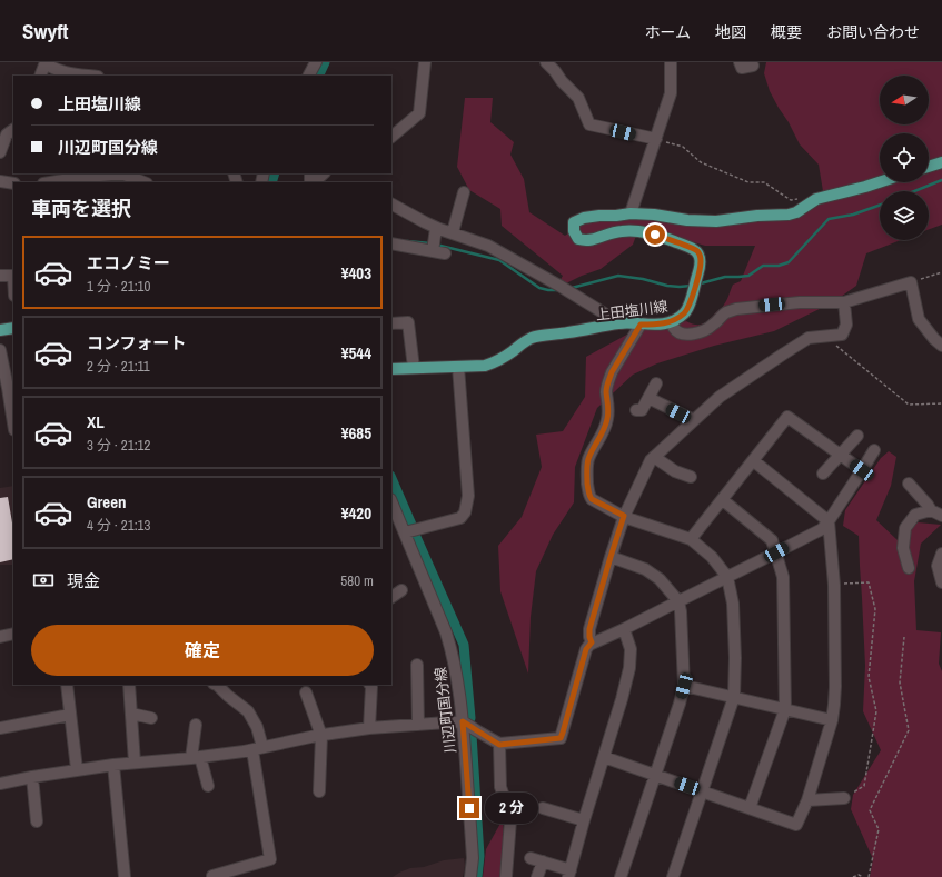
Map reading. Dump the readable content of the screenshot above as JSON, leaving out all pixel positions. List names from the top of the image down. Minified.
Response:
{"streets":{"main road":["上田塩川線"],"street":["川辺町国分線"]},"north":"left","page":{"header":"Swyft","nav":["ホーム","地図","概要","お問い合わせ"],"banner":["上田塩川線","川辺町国分線"],"heading":"車両を選択","list":[{"name":"エコノミー","note":"1 分 · 21:10","value":"¥403"},{"name":"コンフォート","note":"2 分 · 21:11","value":"¥544"},{"name":"XL","note":"3 分 · 21:12","value":"¥685"},{"name":"Green","note":"4 分 · 21:13","value":"¥420"}],"pay":["現金","580 m"],"buttons":"確定","bubble":"2 分"}}
